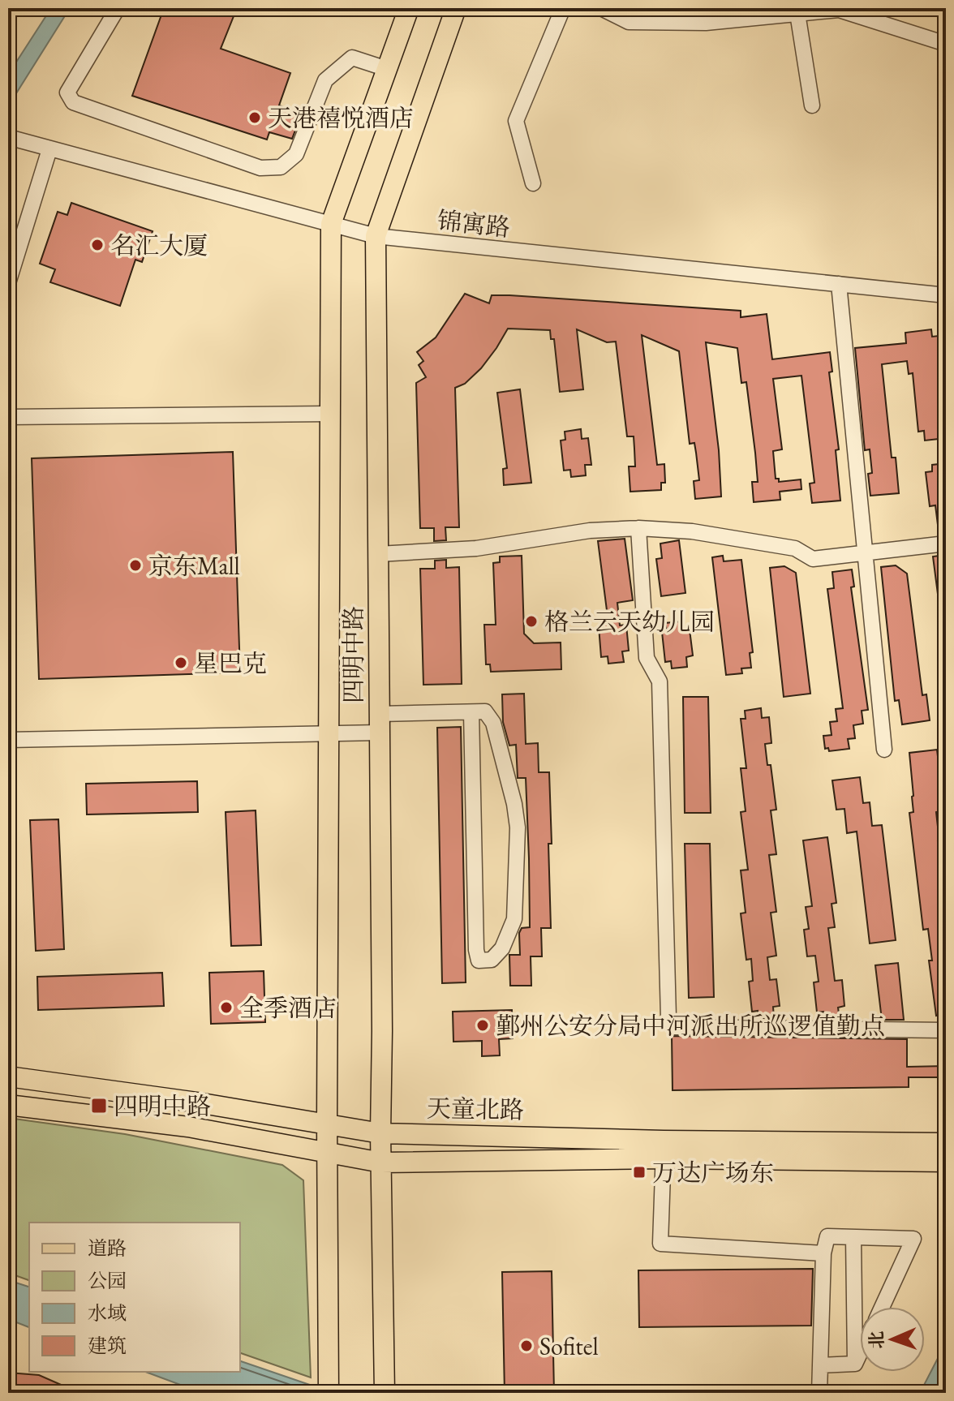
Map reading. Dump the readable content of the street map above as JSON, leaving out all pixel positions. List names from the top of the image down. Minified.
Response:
{"streets":{"main road":["四明中路","天童北路"],"street":["锦寓路"]},"crossings":[["锦寓路","四明中路"],["四明中路","天童北路"]],"places":{"other":["天港禧悦酒店","名汇大厦","京东Mall","格兰云天幼儿园","星巴克","全季酒店","鄞州公安分局中河派出所巡逻值勤点","Sofitel"],"transit":["四明中路","万达广场东"]},"legend":["道路","公园","水域","建筑"],"north":"left"}
